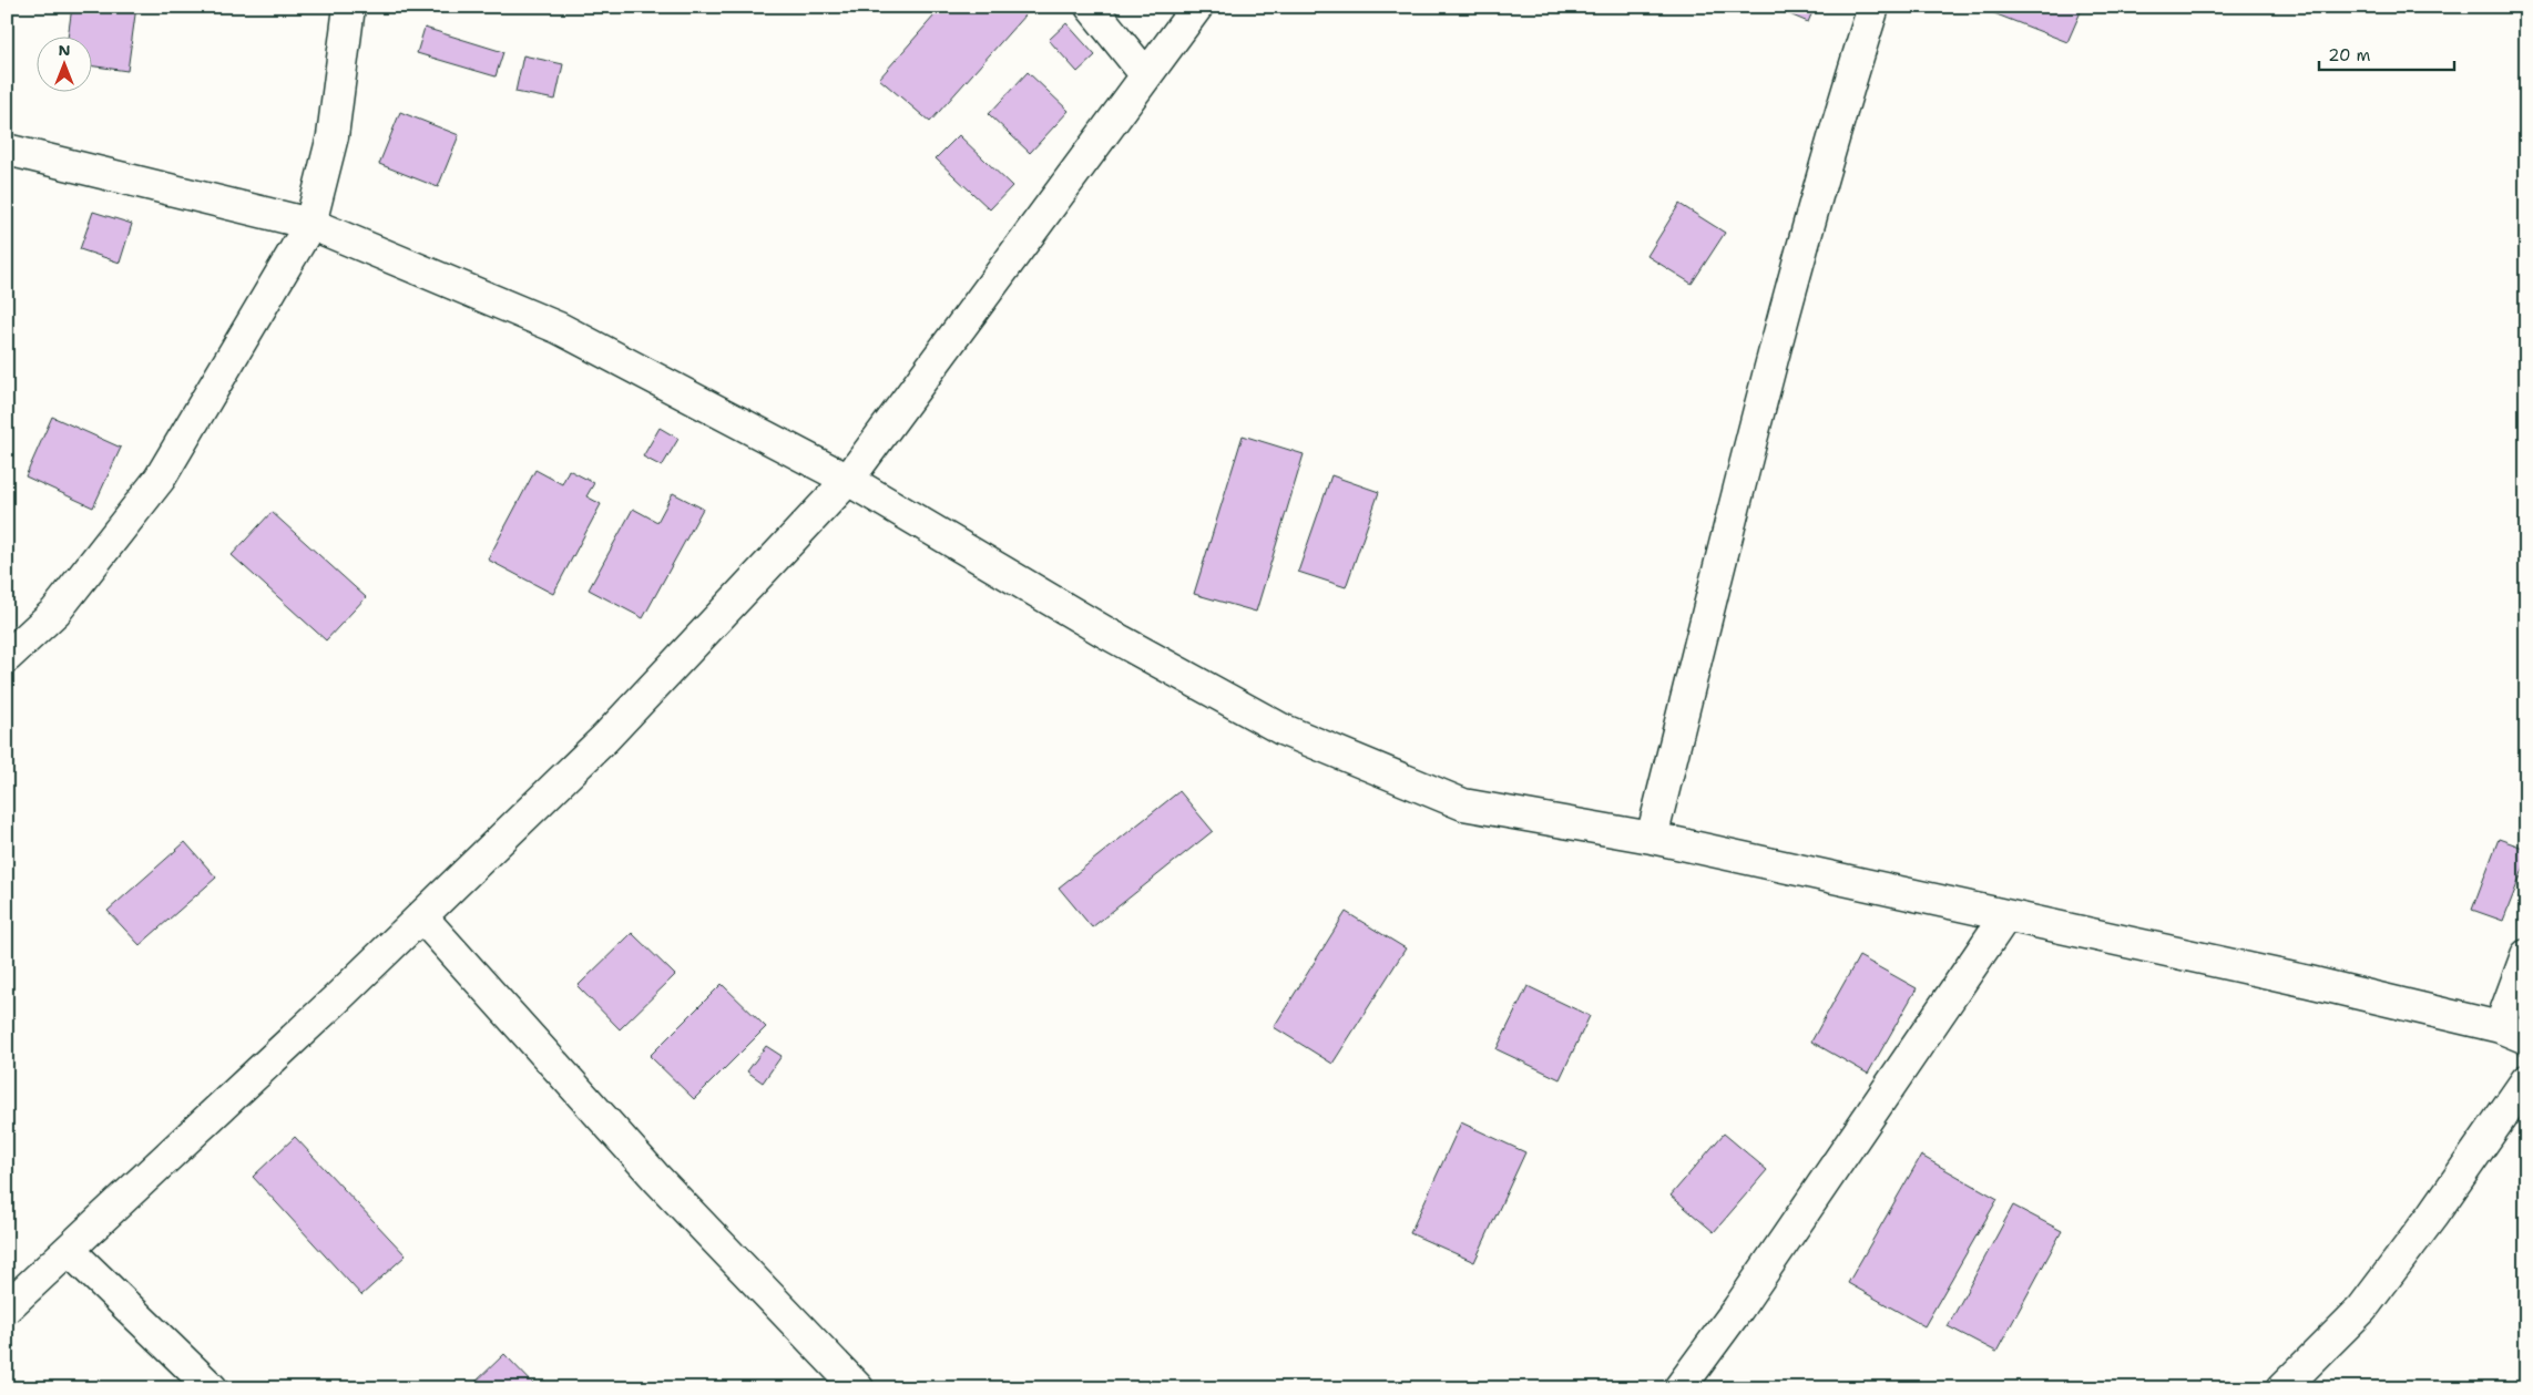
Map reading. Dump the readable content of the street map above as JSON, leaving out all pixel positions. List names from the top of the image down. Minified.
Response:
{"scale_bar":"20 m","north":"top"}
